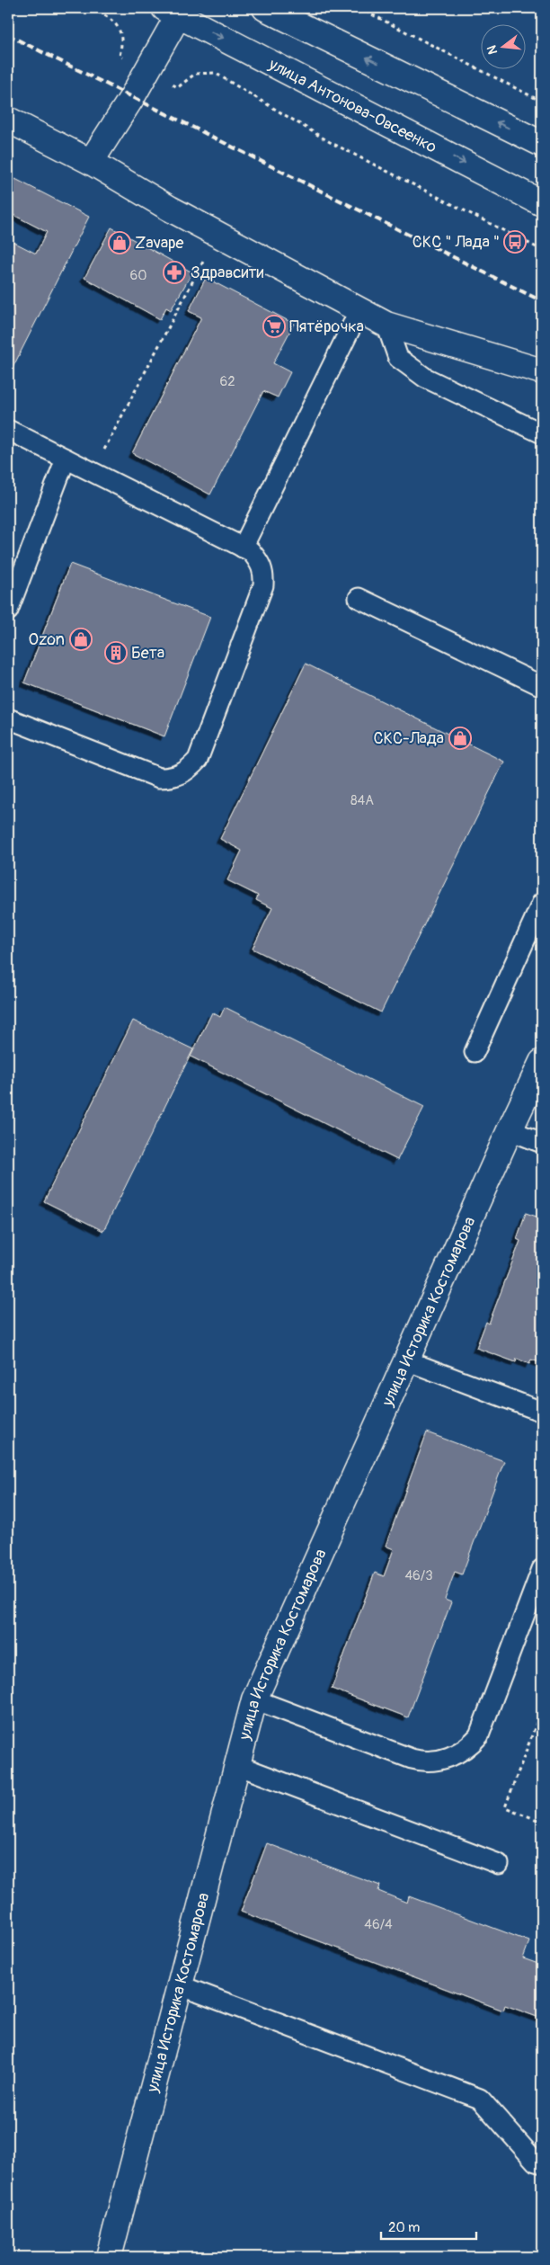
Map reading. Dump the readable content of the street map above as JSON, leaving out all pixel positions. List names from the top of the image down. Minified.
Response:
{"streets":{"main road":["улица Антонова-Овсеенко","улица Историка Костомарова"]},"places":{"bus stop":["СКС \" Лада \""],"shop":["Zavape","Ozon","СКС-Лада"],"pharmacy":["Здравсити"],"supermarket":["Пятёрочка"],"building":["Бета"]},"house_numbers":["60","62","84А","46/3","46/4"],"scale_bar":"20 m","north":"left"}
